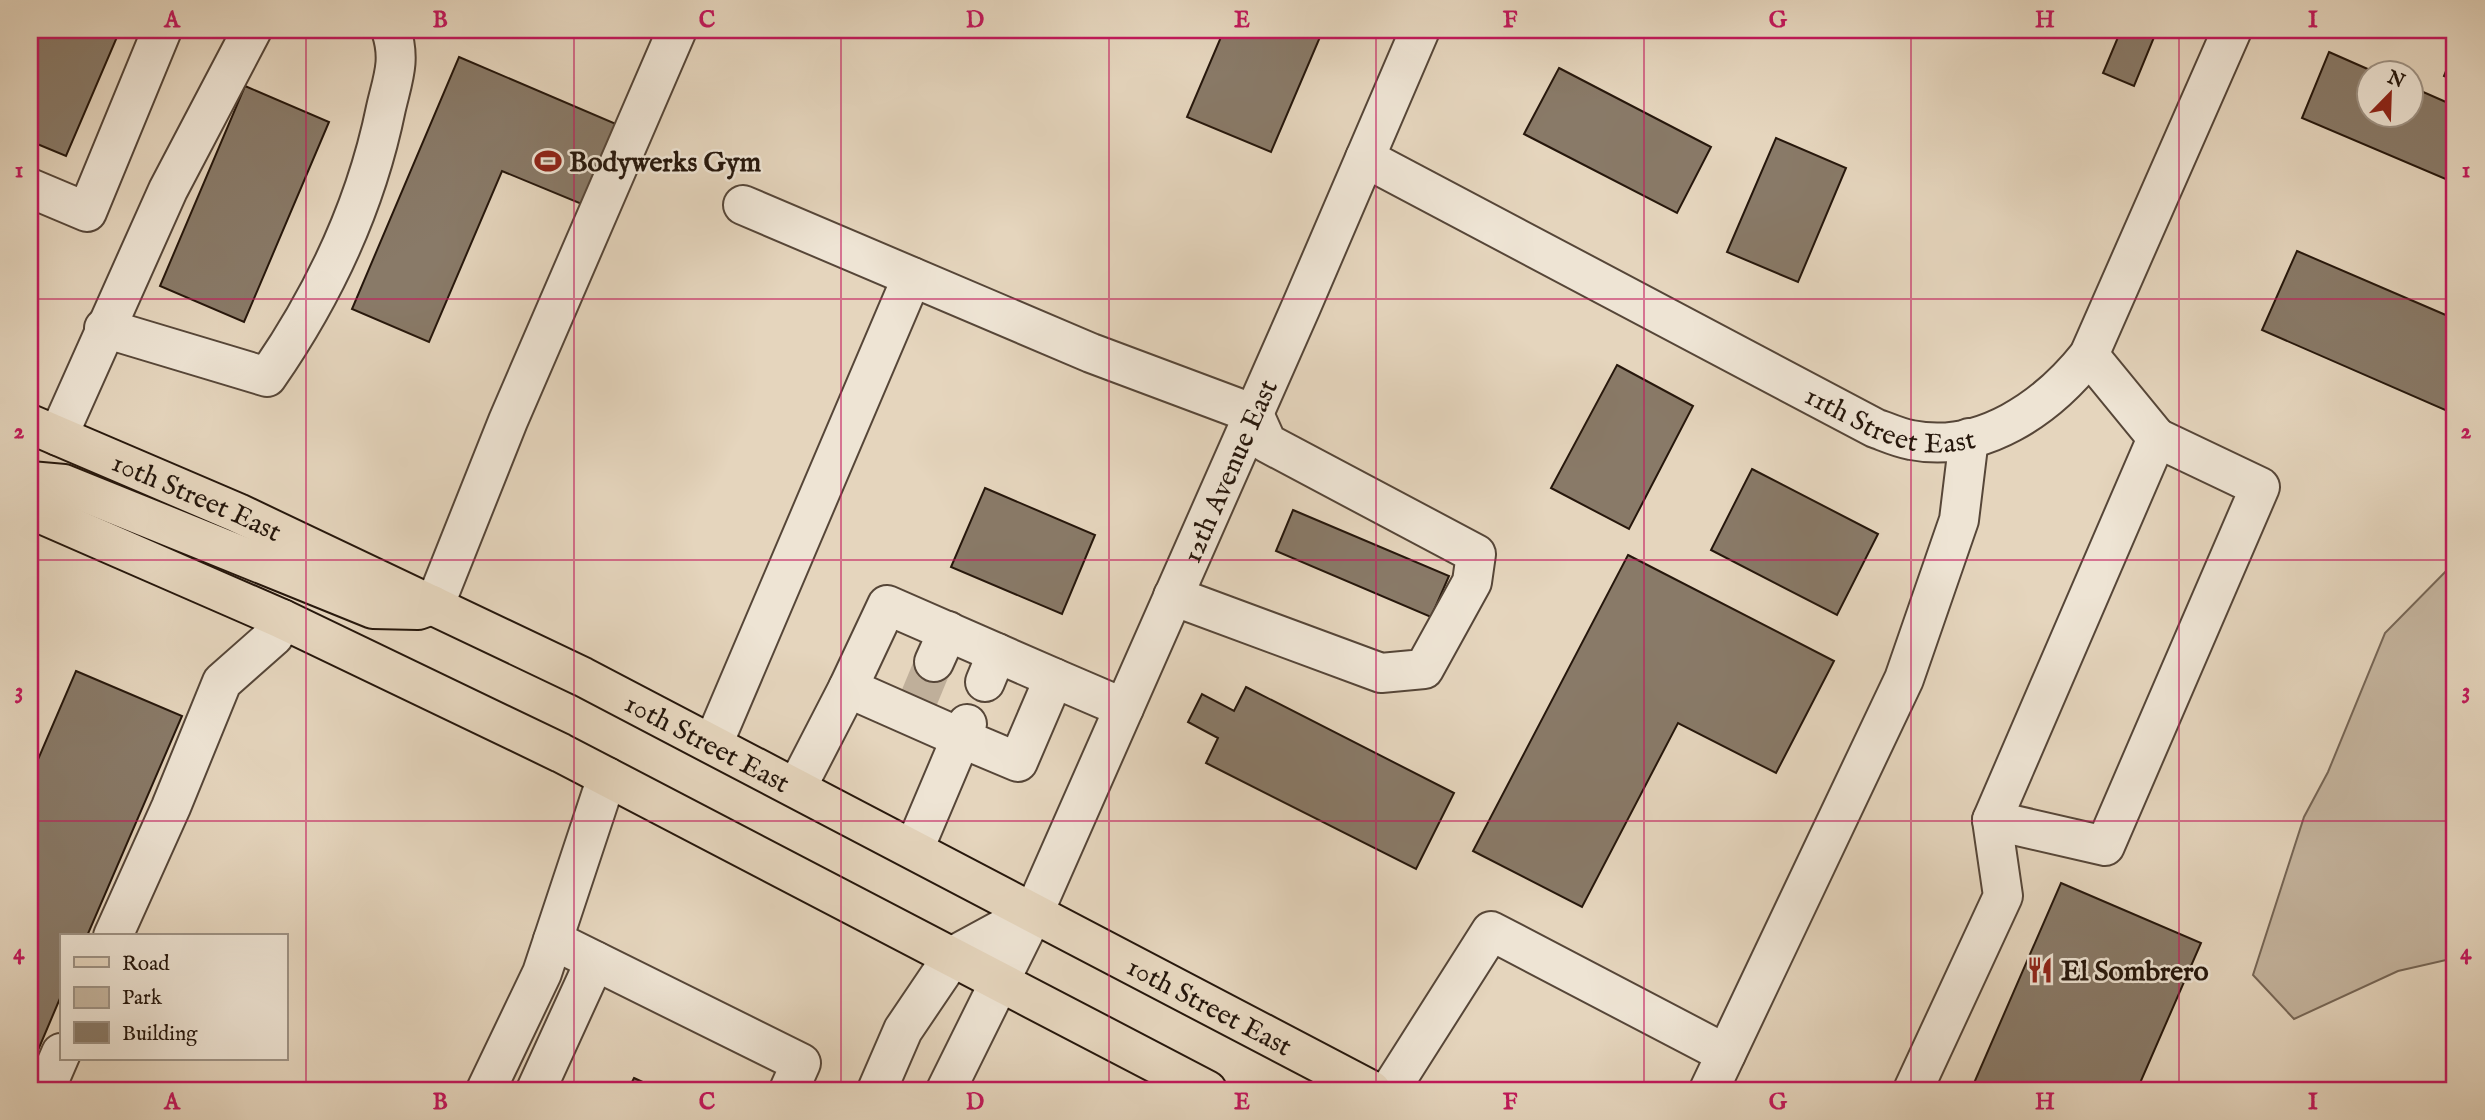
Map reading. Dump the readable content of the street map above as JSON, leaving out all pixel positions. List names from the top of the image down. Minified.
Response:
{"streets":{"main road":["10th Street East"],"street":["11th Street East","12th Avenue East"]},"crossings":[["11th Street East","12th Avenue East"],["12th Avenue East","10th Street East"]],"places":{"sports":["Bodywerks Gym"],"restaurant":["El Sombrero"]},"legend":["Road","Park","Building"],"north":"top right","grid":{"columns":["A","B","C","D","E","F","G","H","I"],"rows":["1","2","3","4"]}}
